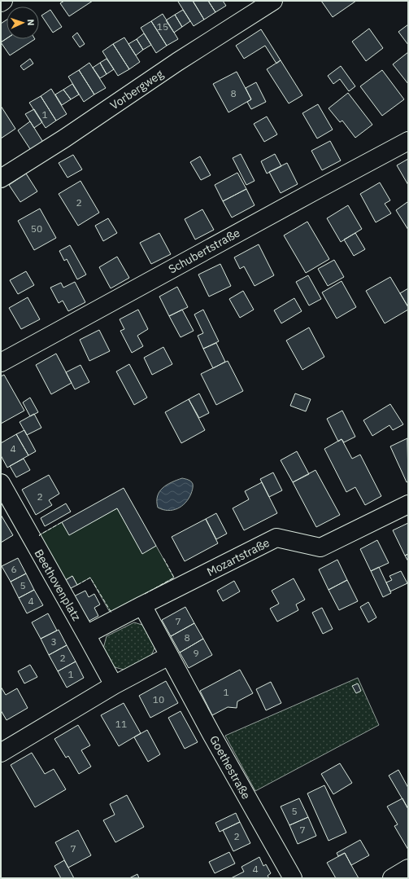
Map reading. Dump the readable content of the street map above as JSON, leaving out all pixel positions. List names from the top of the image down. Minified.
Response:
{"streets":{"street":["Vorbergweg","Schubertstraße","Mozartstraße","Beethovenplatz","Goethestraße"]},"crossings":[["Mozartstraße","Beethovenplatz"]],"house_numbers":["15","8","1","2","50","4","2","6","5","4","7","8","3","9","2","1","1","10","11","5","7","2","7","4"],"north":"right"}
